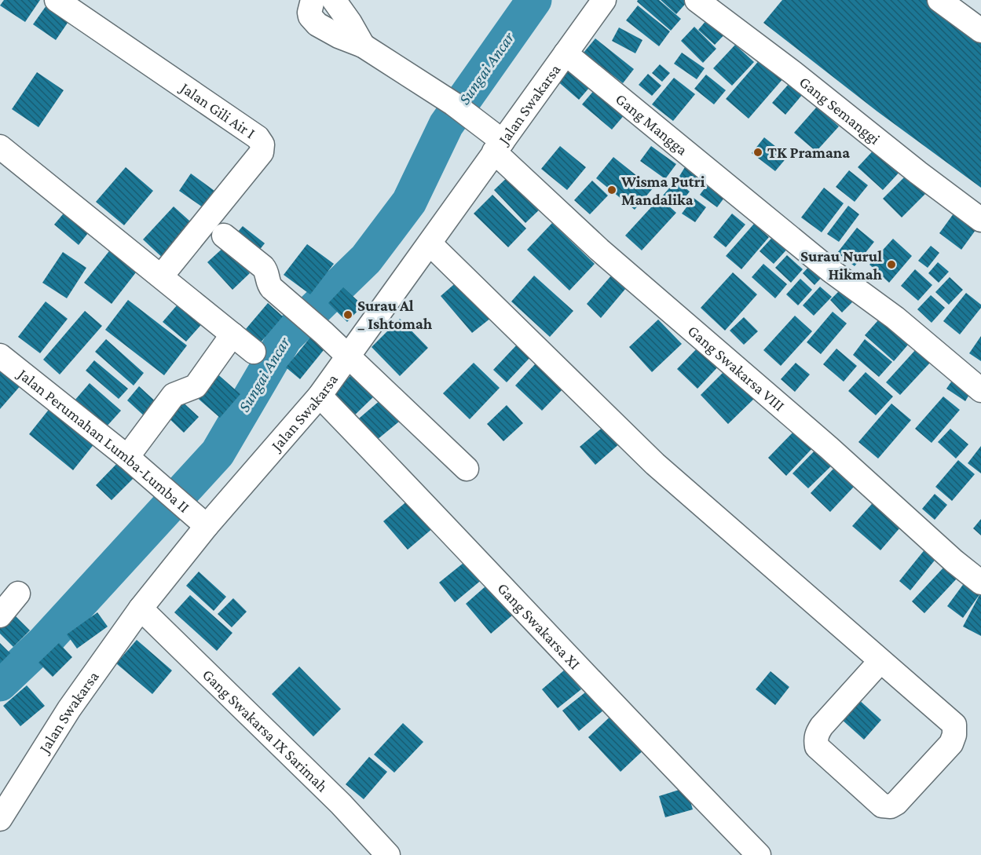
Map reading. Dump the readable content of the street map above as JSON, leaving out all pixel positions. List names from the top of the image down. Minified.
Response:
{"streets":{"street":["Jalan Swakarsa","Gang Semanggi","Jalan Gili Air I","Gang Mangga","Gang Swakarsa VIII","Jalan Perumahan Lumba-Lumba II","Gang Swakarsa XI","Gang Swakarsa IX Sarimah"]},"crossings":[["Jalan Swakarsa","Gang Mangga"],["Jalan Swakarsa","Gang Swakarsa VIII"],["Jalan Swakarsa","Jalan Perumahan Lumba-Lumba II"],["Jalan Swakarsa","Gang Swakarsa XI"],["Jalan Swakarsa","Gang Swakarsa IX Sarimah"]],"water":["Sungai Ancar"],"places":["TK Pramana","Wisma Putri Mandalika","Surau Nurul Hikmah","Surau Al _ Ishtomah"]}
